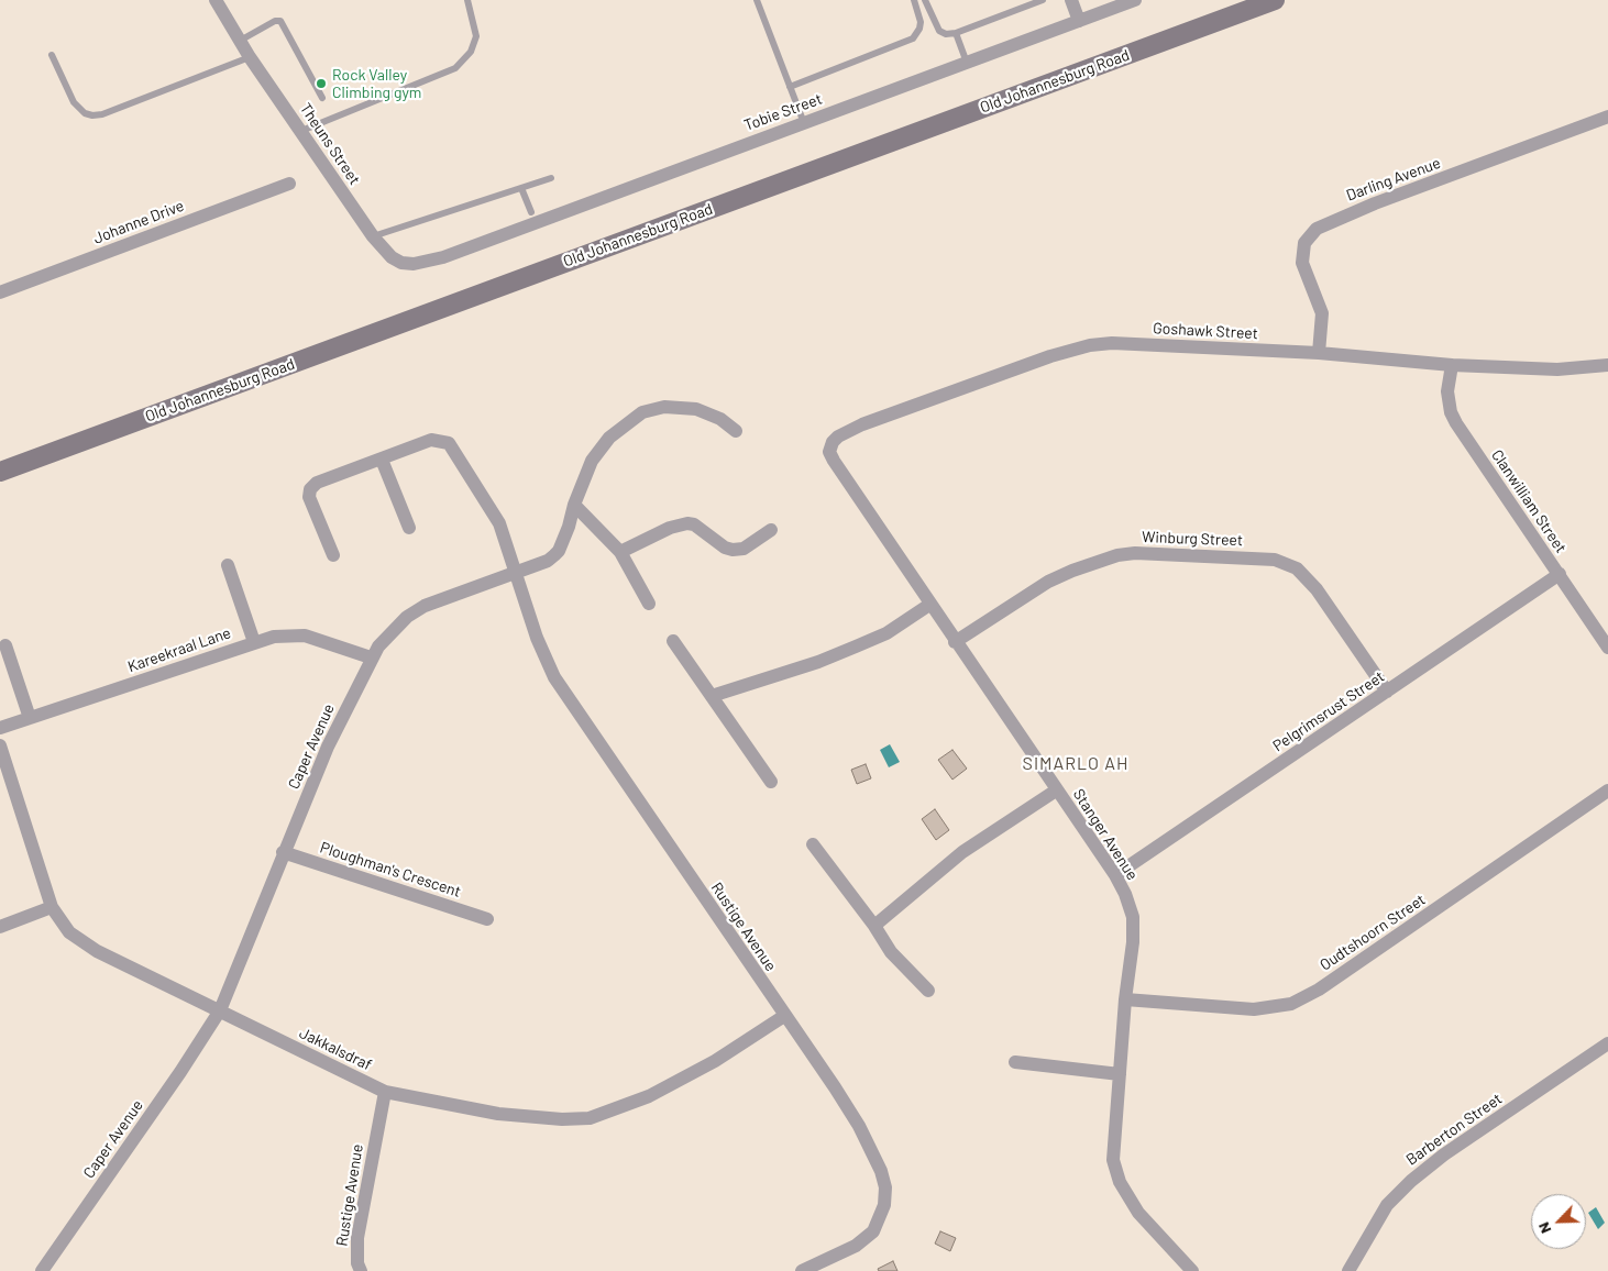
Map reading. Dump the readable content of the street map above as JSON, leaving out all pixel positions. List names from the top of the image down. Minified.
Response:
{"streets":{"main road":["Old Johannesburg Road"],"street":["Tobie Street","Theuns Street","Darling Avenue","Johanne Drive","Goshawk Street","Clanwilliam Street","Winburg Street","Kareekraal Lane","Pelgrimsrust Street","Caper Avenue","Stanger Avenue","Ploughman's Crescent","Rustige Avenue","Oudtshoorn Street","Jakkalsdraf","Barberton Street"]},"crossings":[["Tobie Street","Theuns Street"],["Darling Avenue","Goshawk Street"],["Goshawk Street","Clanwilliam Street"],["Goshawk Street","Stanger Avenue"],["Clanwilliam Street","Pelgrimsrust Street"],["Winburg Street","Pelgrimsrust Street"],["Winburg Street","Stanger Avenue"],["Kareekraal Lane","Caper Avenue"],["Pelgrimsrust Street","Stanger Avenue"],["Caper Avenue","Ploughman's Crescent"],["Caper Avenue","Rustige Avenue"],["Caper Avenue","Jakkalsdraf"],["Stanger Avenue","Oudtshoorn Street"],["Rustige Avenue","Jakkalsdraf"]],"districts":["SIMARLO AH"],"places":["Rock Valley Climbing gym"],"north":"bottom left"}
